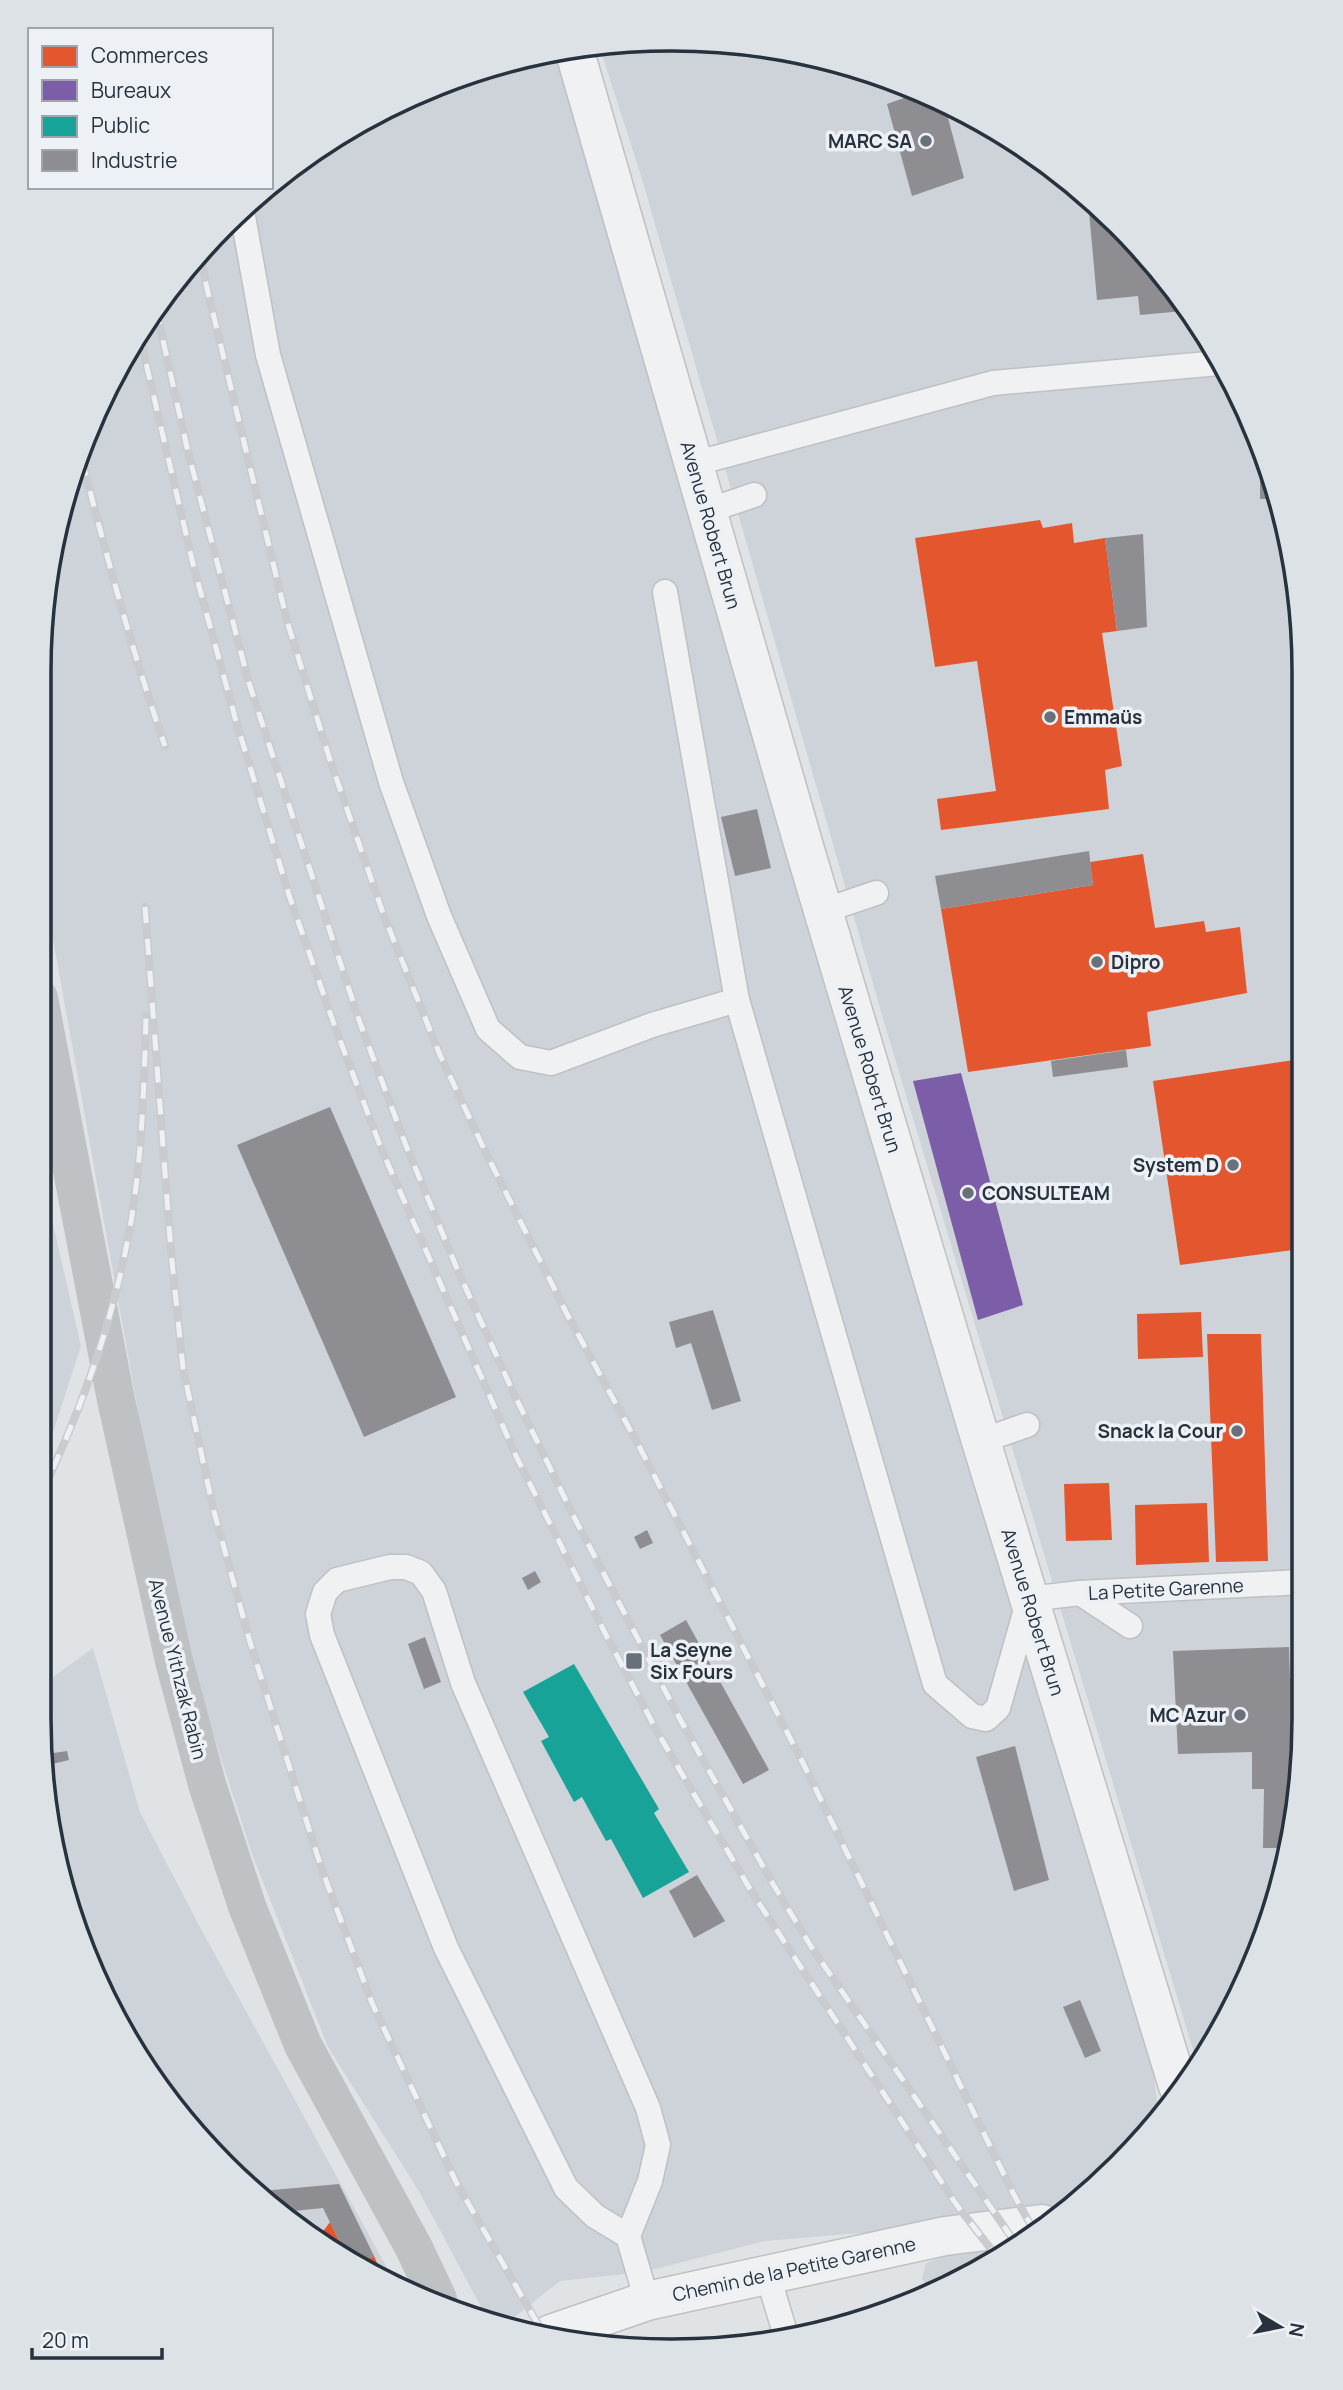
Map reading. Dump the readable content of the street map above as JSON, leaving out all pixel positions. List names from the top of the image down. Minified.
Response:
{"streets":{"main road":["Avenue Yithzak Rabin"],"street":["Avenue Robert Brun","Chemin de la Petite Garenne"],"lane":["La Petite Garenne"]},"crossings":[["Avenue Robert Brun","La Petite Garenne"]],"places":{"other":["MARC SA","Emmaüs","Dipro","System D","CONSULTEAM","Snack la Cour","MC Azur"],"transit":["La Seyne Six Fours"]},"legend":["Commerces","Bureaux","Public","Industrie"],"scale_bar":"20 m","north":"right"}
